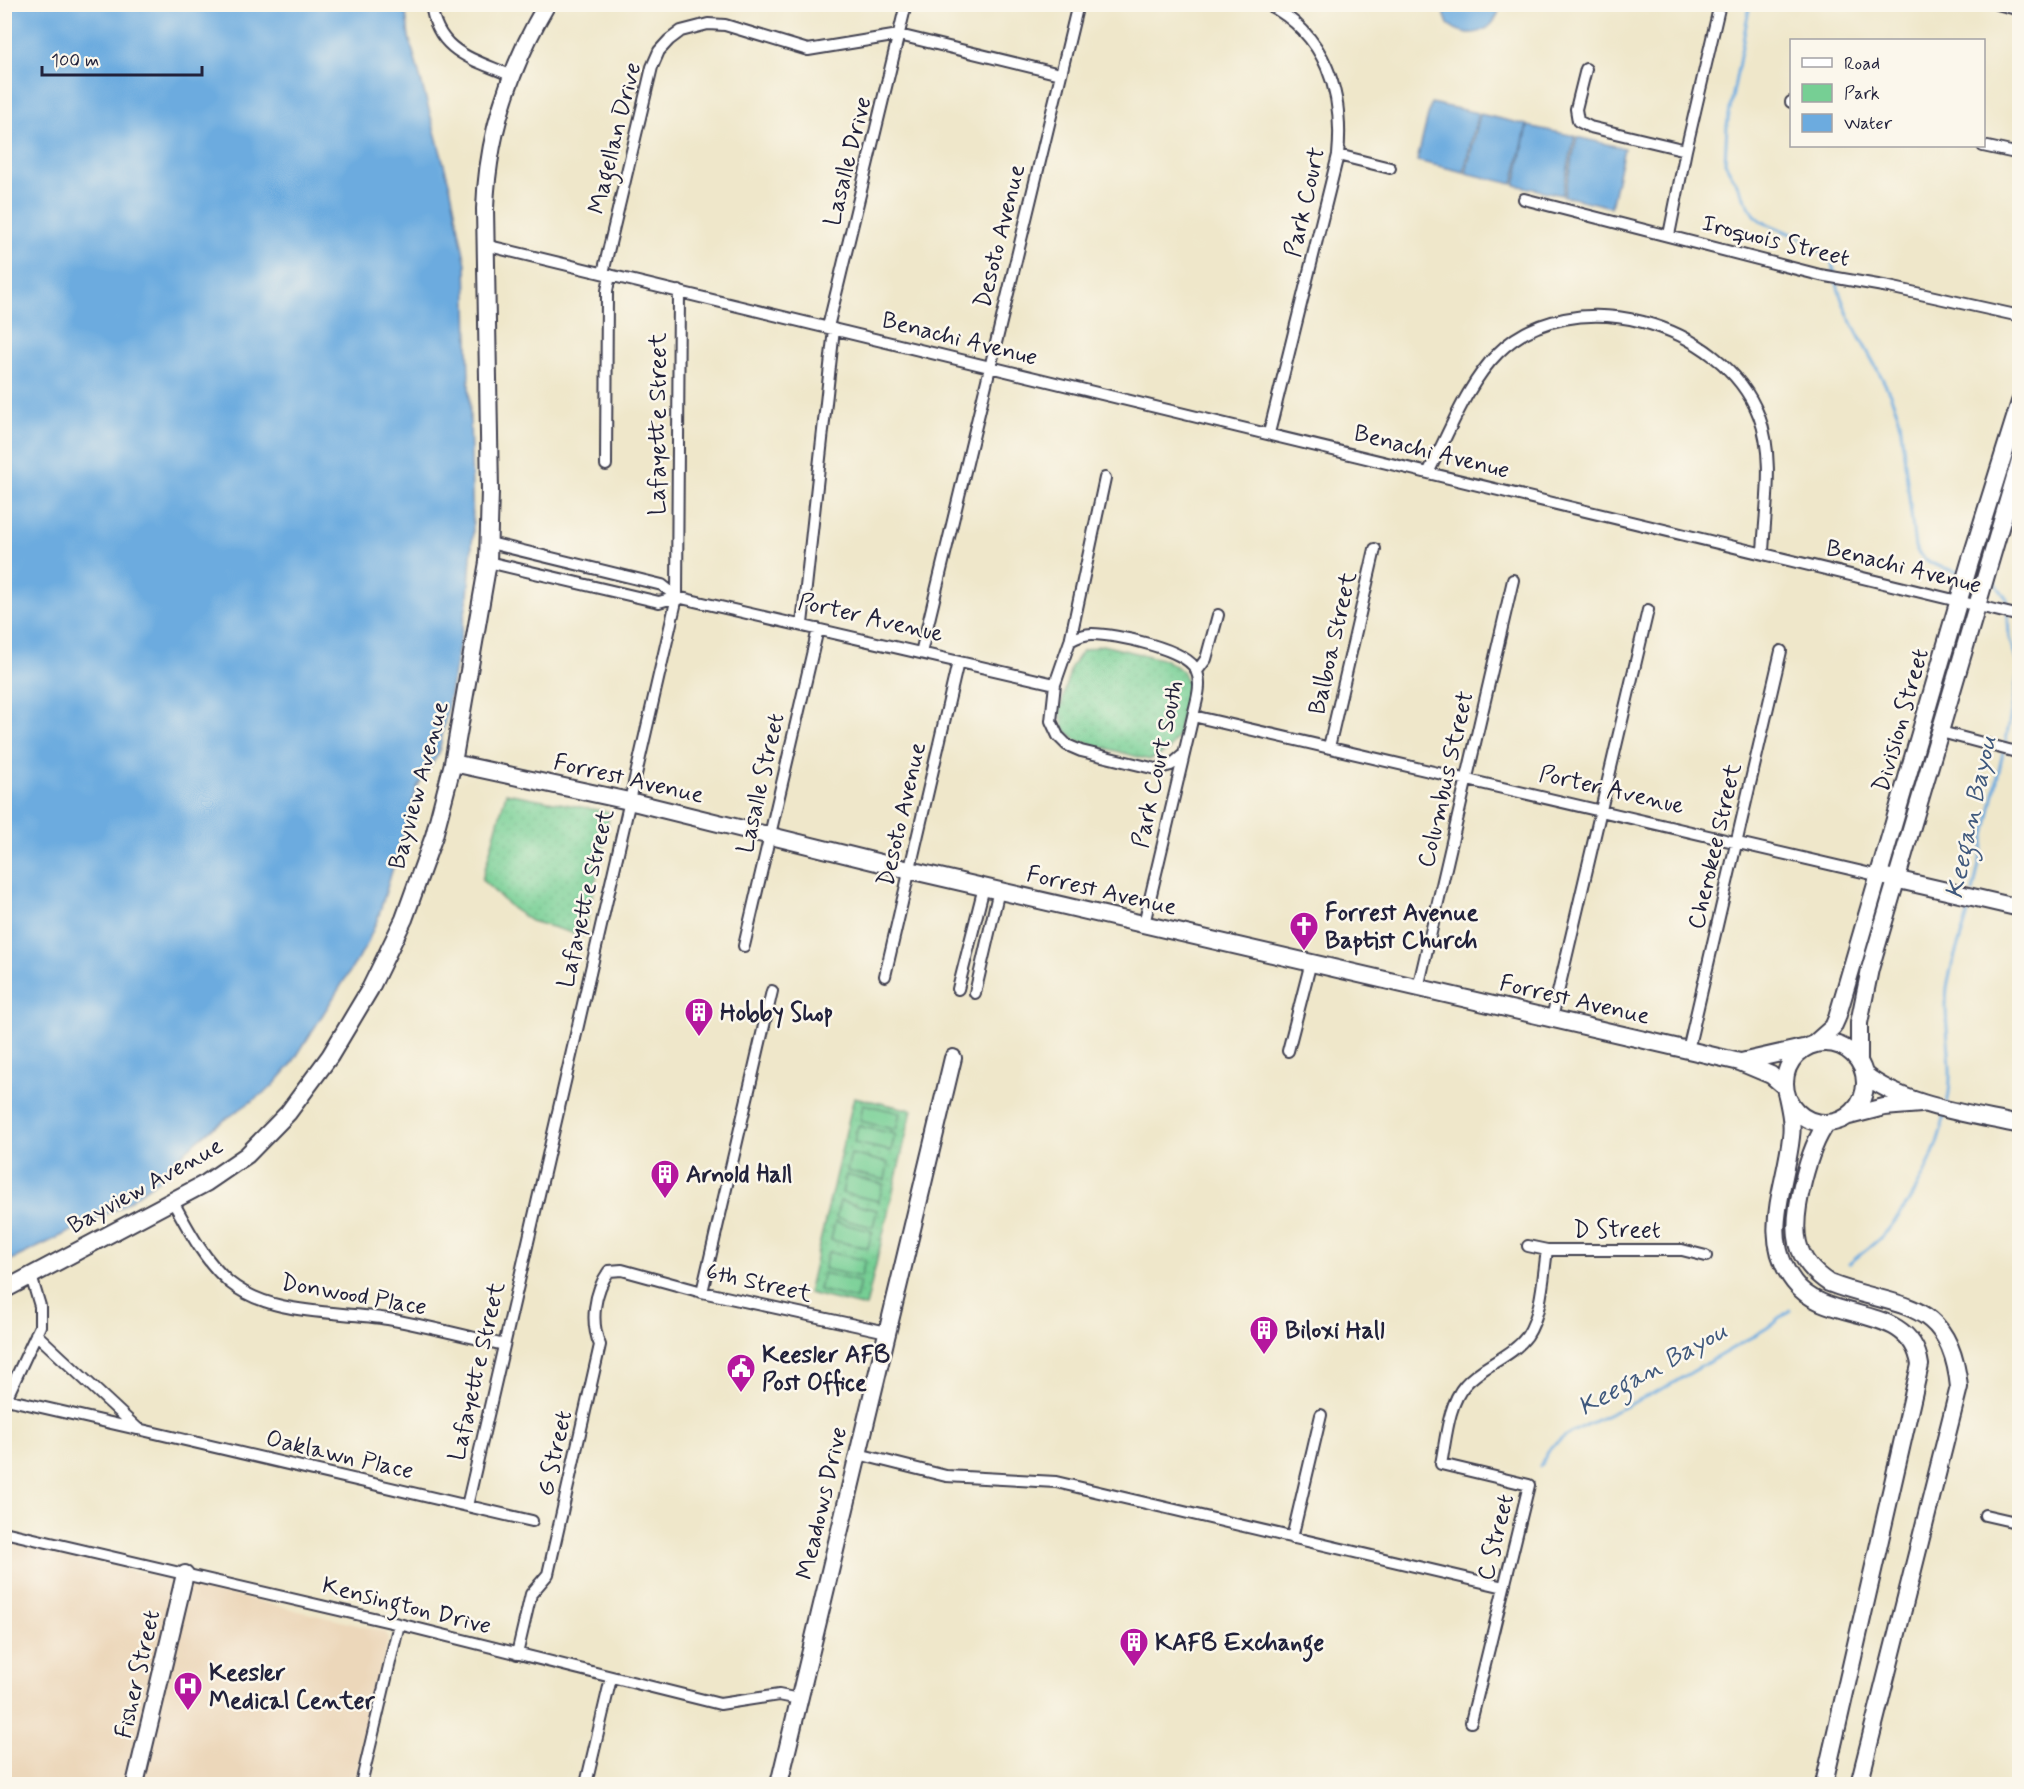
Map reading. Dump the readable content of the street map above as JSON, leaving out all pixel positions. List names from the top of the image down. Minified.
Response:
{"streets":{"street":["Magellan Drive","Lasalle Drive","Park Court","Desoto Avenue","Iroquois Street","Benachi Avenue","Lafayette Street","Porter Avenue","Balboa Street","Division Street","Park Court South","Forrest Avenue","Columbus Street","Lasalle Street","Bayview Avenue","Cherokee Street","D Street","6th Street","Donwood Place","G Street","Oaklawn Place","Meadows Drive","C Street","Kensington Drive","Fisher Street"]},"crossings":[["Magellan Drive","Lasalle Drive"],["Magellan Drive","Benachi Avenue"],["Lasalle Drive","Benachi Avenue"],["Park Court","Benachi Avenue"],["Desoto Avenue","Benachi Avenue"],["Desoto Avenue","Porter Avenue"],["Desoto Avenue","Forrest Avenue"],["Benachi Avenue","Lafayette Street"],["Benachi Avenue","Division Street"],["Benachi Avenue","Bayview Avenue"],["Lafayette Street","Porter Avenue"],["Lafayette Street","Forrest Avenue"],["Lafayette Street","Donwood Place"],["Lafayette Street","Oaklawn Place"],["Porter Avenue","Balboa Street"],["Porter Avenue","Division Street"],["Porter Avenue","Park Court South"],["Porter Avenue","Columbus Street"],["Porter Avenue","Lasalle Street"],["Porter Avenue","Bayview Avenue"],["Porter Avenue","Cherokee Street"],["Division Street","Forrest Avenue"],["Park Court South","Forrest Avenue"],["Forrest Avenue","Columbus Street"],["Forrest Avenue","Lasalle Street"],["Forrest Avenue","Bayview Avenue"],["Forrest Avenue","Cherokee Street"],["Bayview Avenue","Donwood Place"],["Bayview Avenue","Oaklawn Place"],["D Street","C Street"],["6th Street","G Street"],["6th Street","Meadows Drive"],["G Street","Kensington Drive"],["Meadows Drive","Kensington Drive"],["Kensington Drive","Fisher Street"]],"water":["Keegan Bayou"],"places":{"church":["Forrest Avenue Baptist Church"],"building":["Hobby Shop","Arnold Hall","Biloxi Hall","KAFB Exchange"],"public building":["Keesler AFB Post Office"],"hospital":["Keesler Medical Center"]},"legend":["Road","Park","Water"],"scale_bar":"100 m"}
